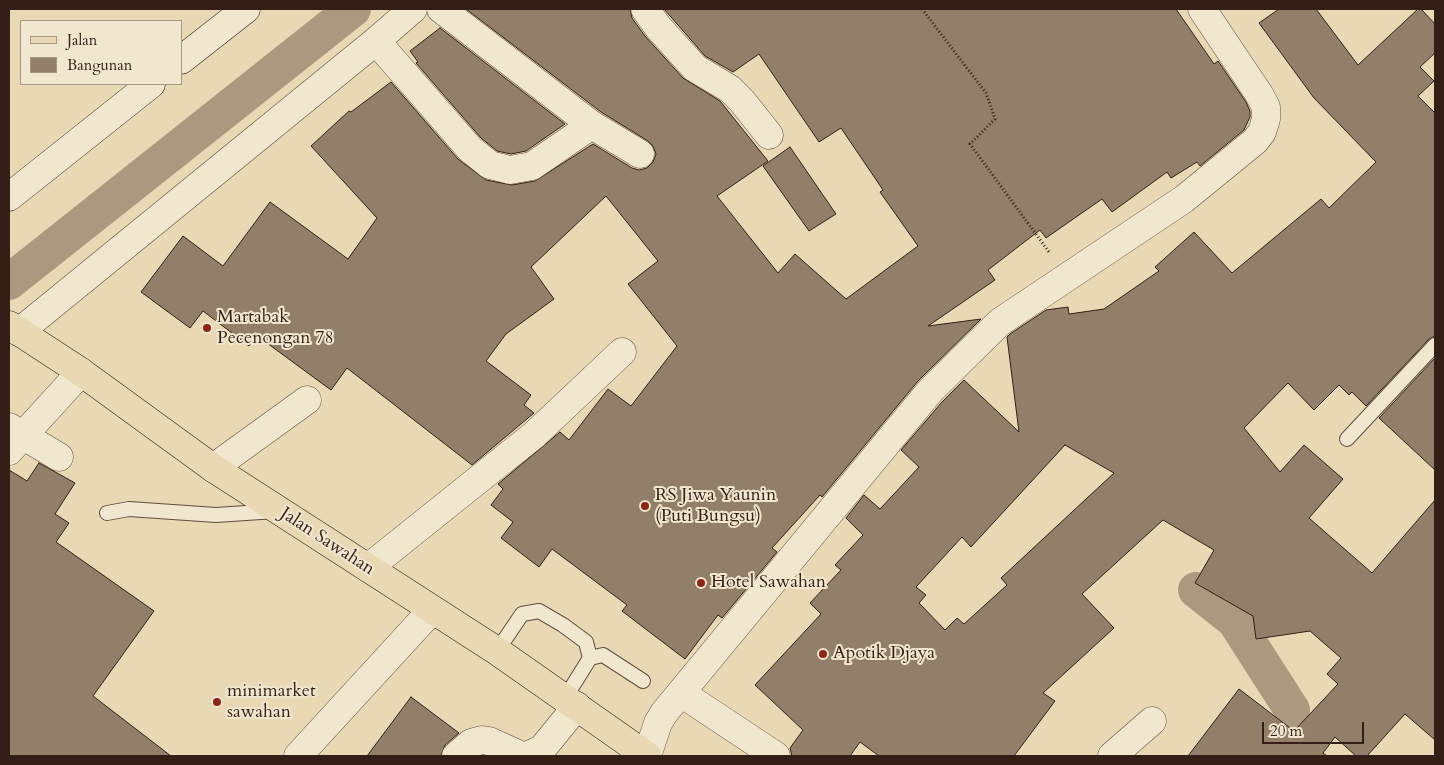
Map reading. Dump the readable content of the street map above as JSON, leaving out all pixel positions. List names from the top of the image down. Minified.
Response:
{"streets":{"main road":["Jalan Sawahan"]},"places":["Martabak Pecenongan 78","RS Jiwa Yaunin (Puti Bungsu)","Hotel Sawahan","Apotik Djaya","minimarket sawahan"],"legend":["Jalan","Bangunan"],"scale_bar":"20 m"}
